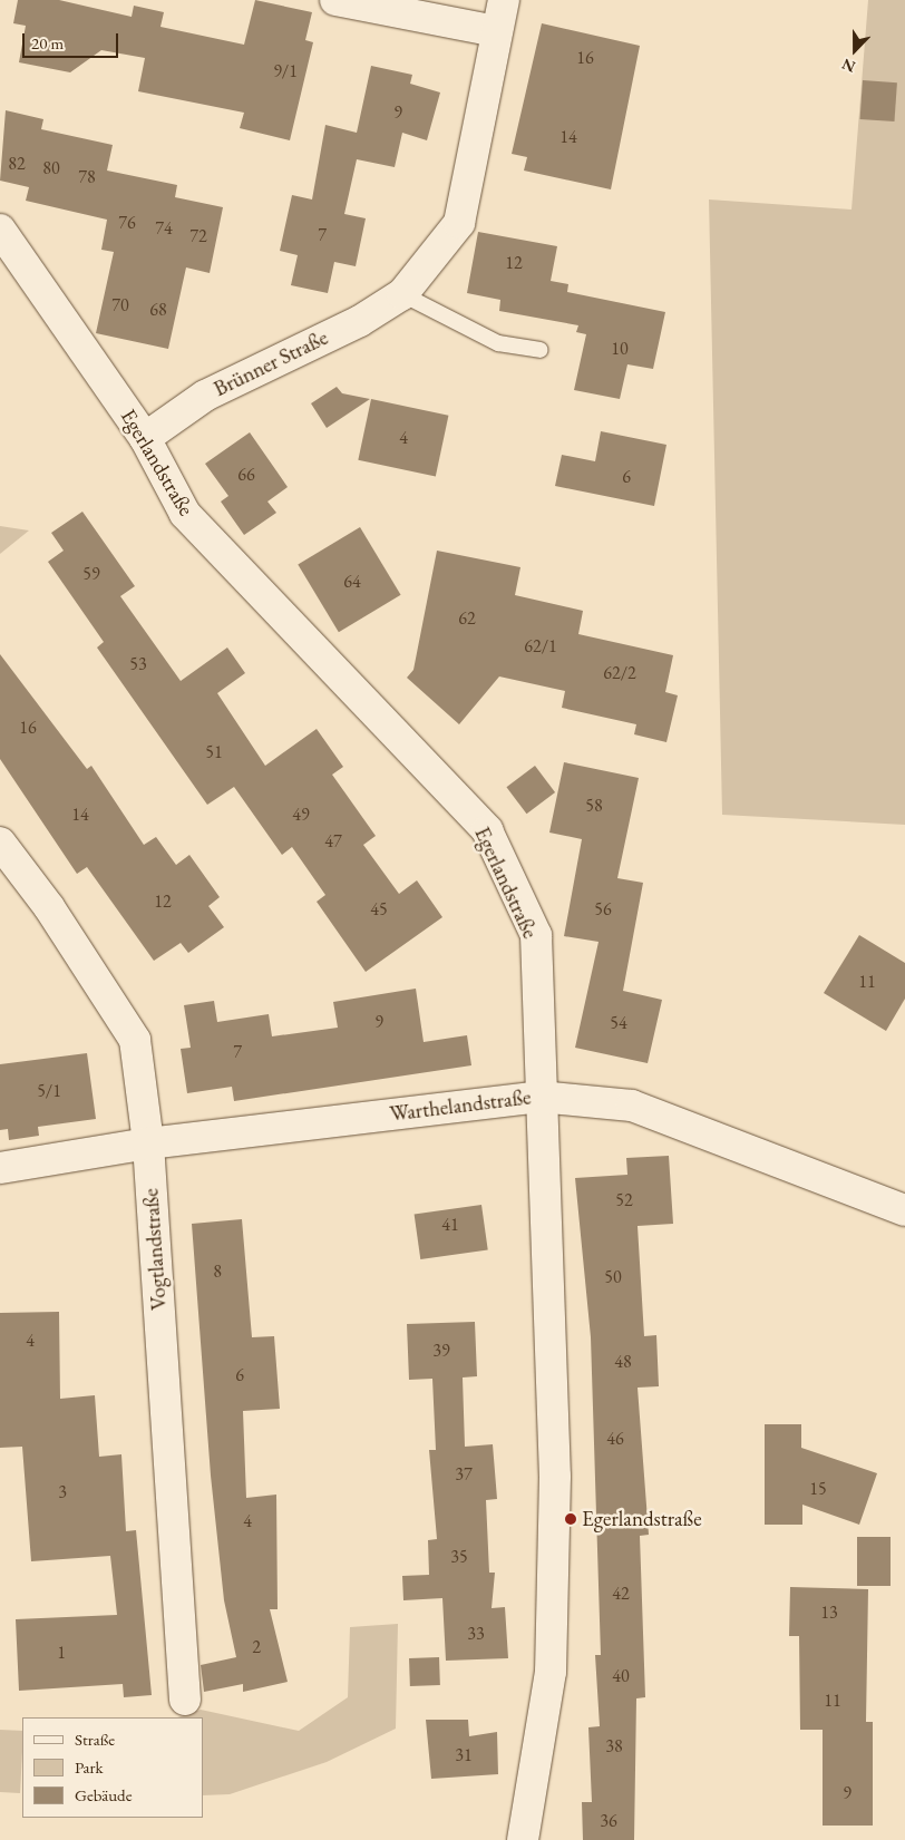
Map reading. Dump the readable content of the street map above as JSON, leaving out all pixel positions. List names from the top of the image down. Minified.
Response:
{"streets":{"street":["Brünner Straße","Egerlandstraße","Warthelandstraße","Vogtlandstraße"]},"crossings":[["Brünner Straße","Egerlandstraße"],["Egerlandstraße","Warthelandstraße"],["Warthelandstraße","Vogtlandstraße"]],"places":["Egerlandstraße"],"house_numbers":["16","9/1","9","14","82","80","78","76","74","7","72","12","70","68","10","4","66","6","59","64","62","62/1","53","62/2","16","51","58","14","49","47","12","45","56","11","9","54","7","5/1","52","41","8","50","4","39","48","6","46","37","15","3","4","35","42","13","33","2","1","40","11","38","31","9","36"],"legend":["Straße","Park","Gebäude"],"scale_bar":"20 m","north":"bottom"}
